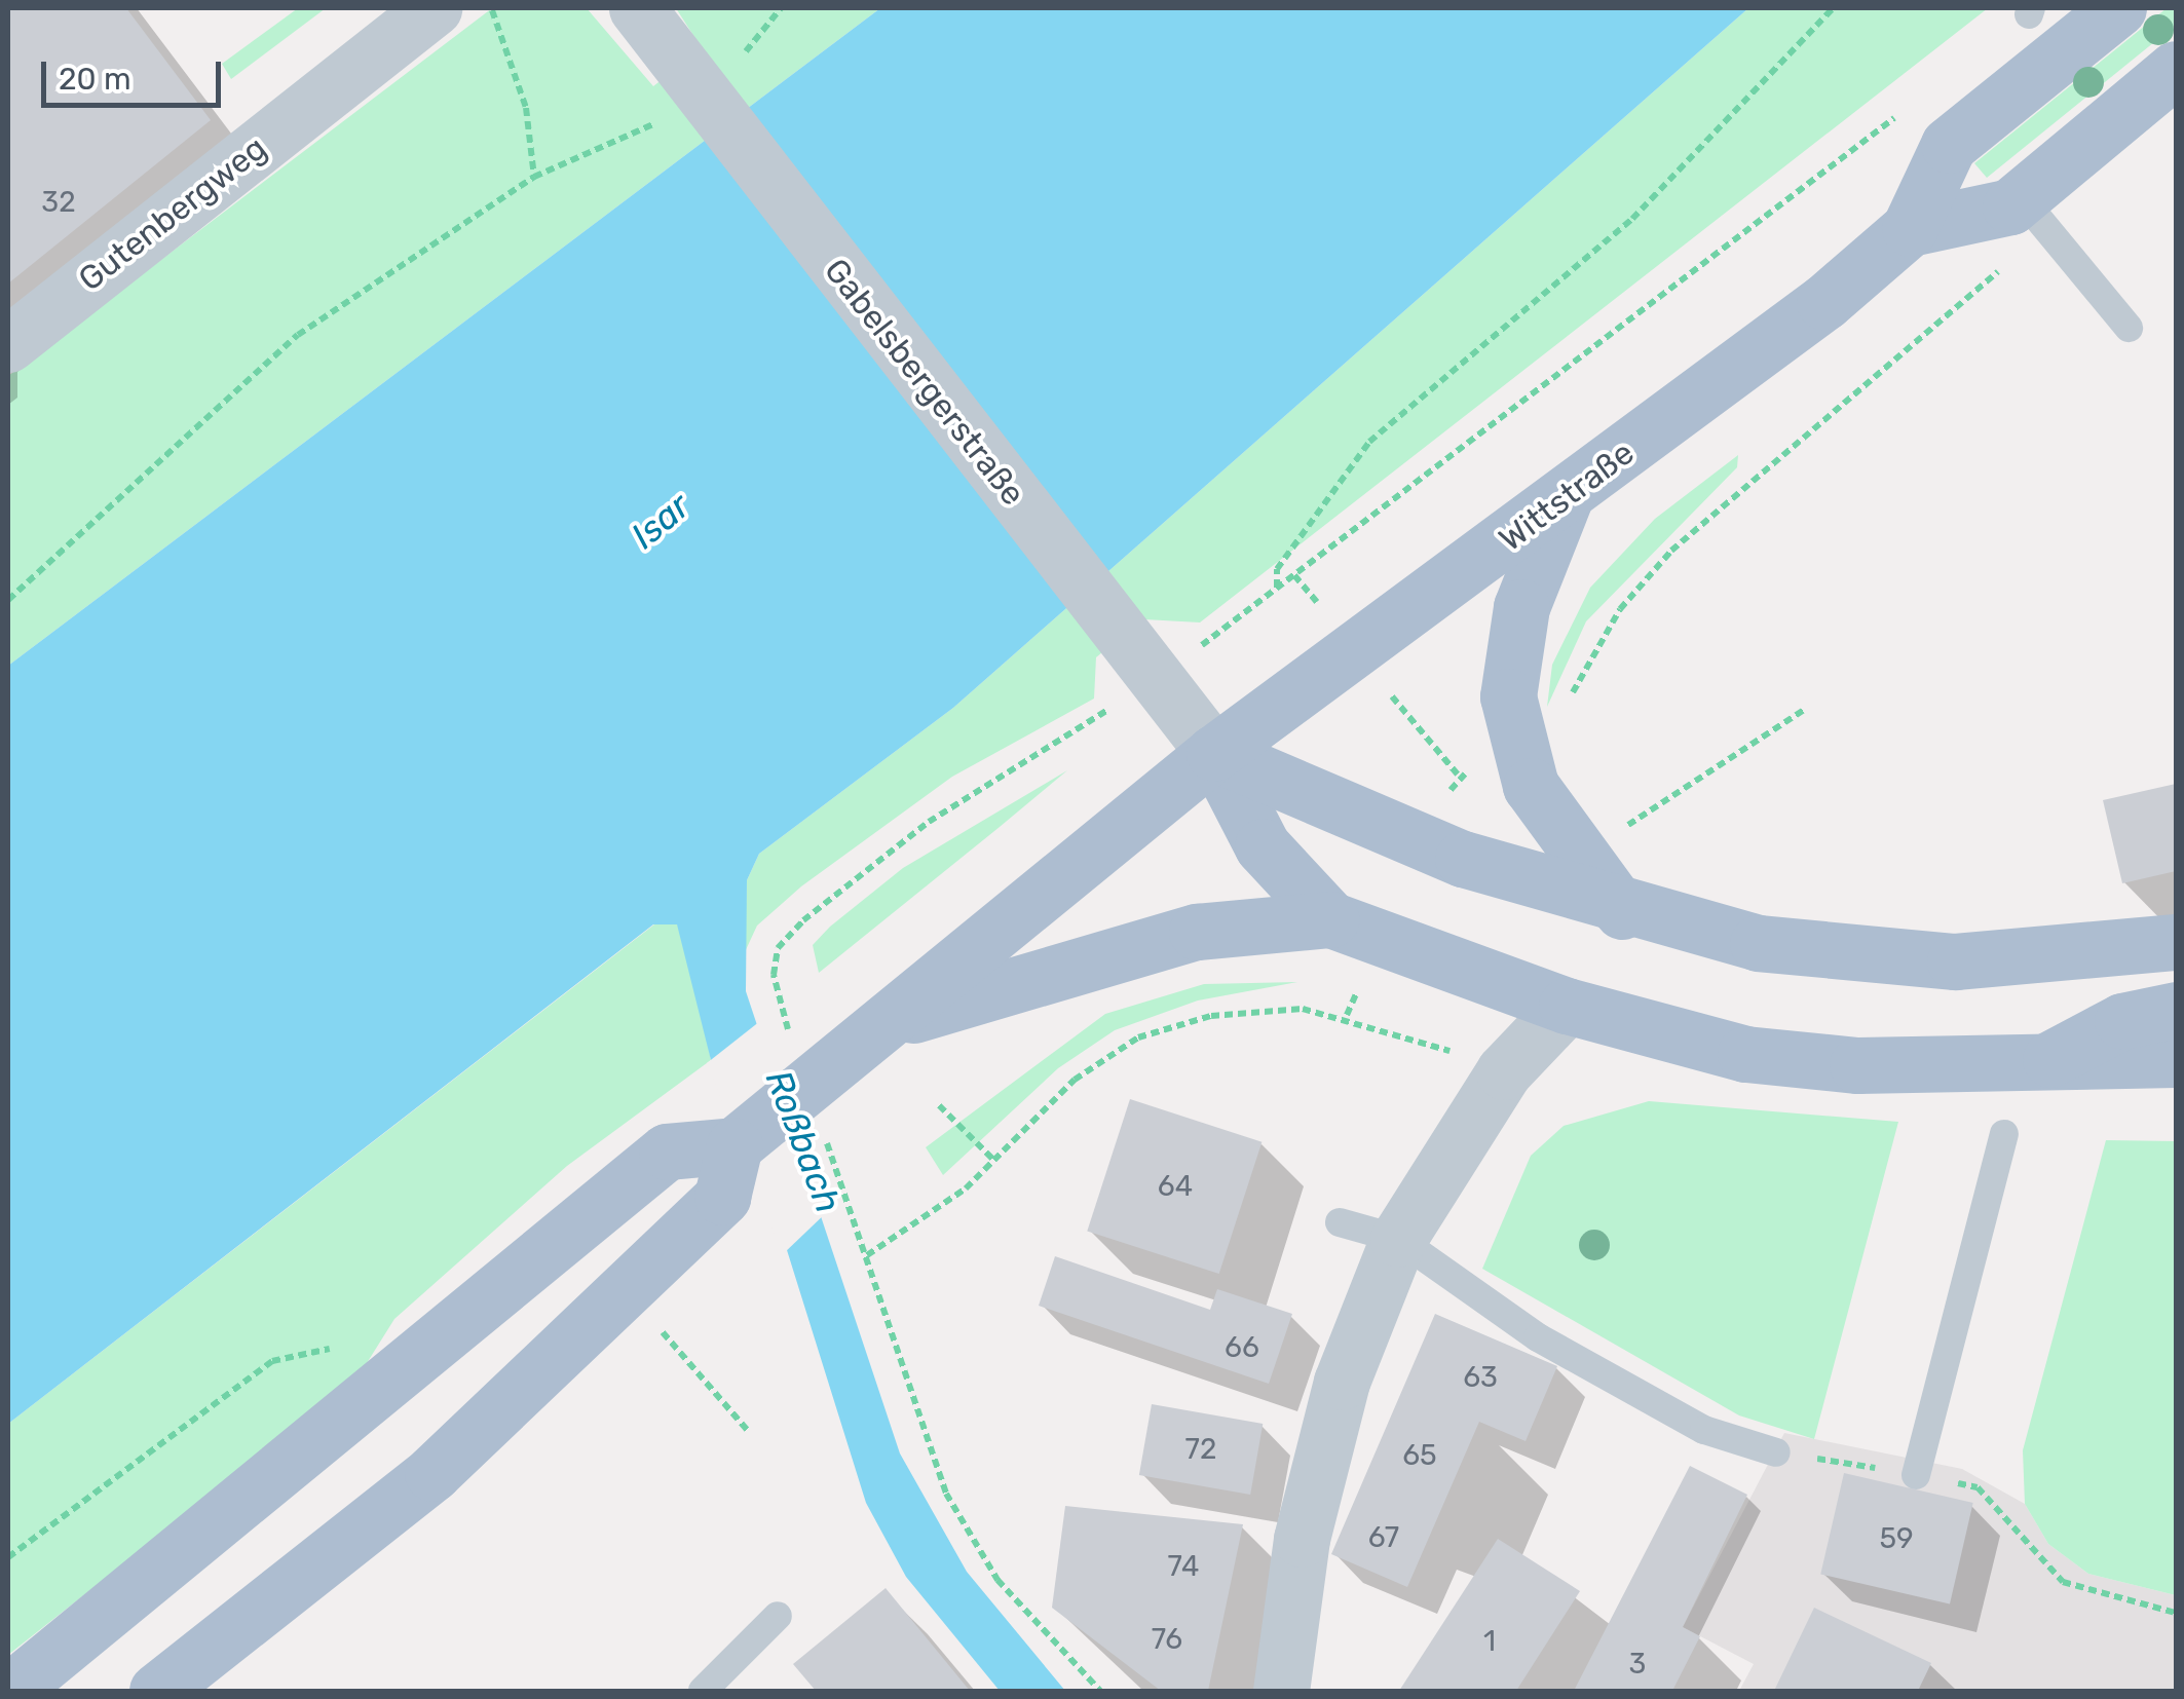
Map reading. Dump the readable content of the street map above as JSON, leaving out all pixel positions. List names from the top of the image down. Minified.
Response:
{"streets":{"main road":["Wittstraße"],"street":["Gutenbergweg","Gabelsbergerstraße"]},"crossings":[["Gabelsbergerstraße","Wittstraße"]],"water":["Isar","Roßbach"],"house_numbers":["32","64","66","63","72","65","67","59","74","76","1","3"],"scale_bar":"20 m"}
